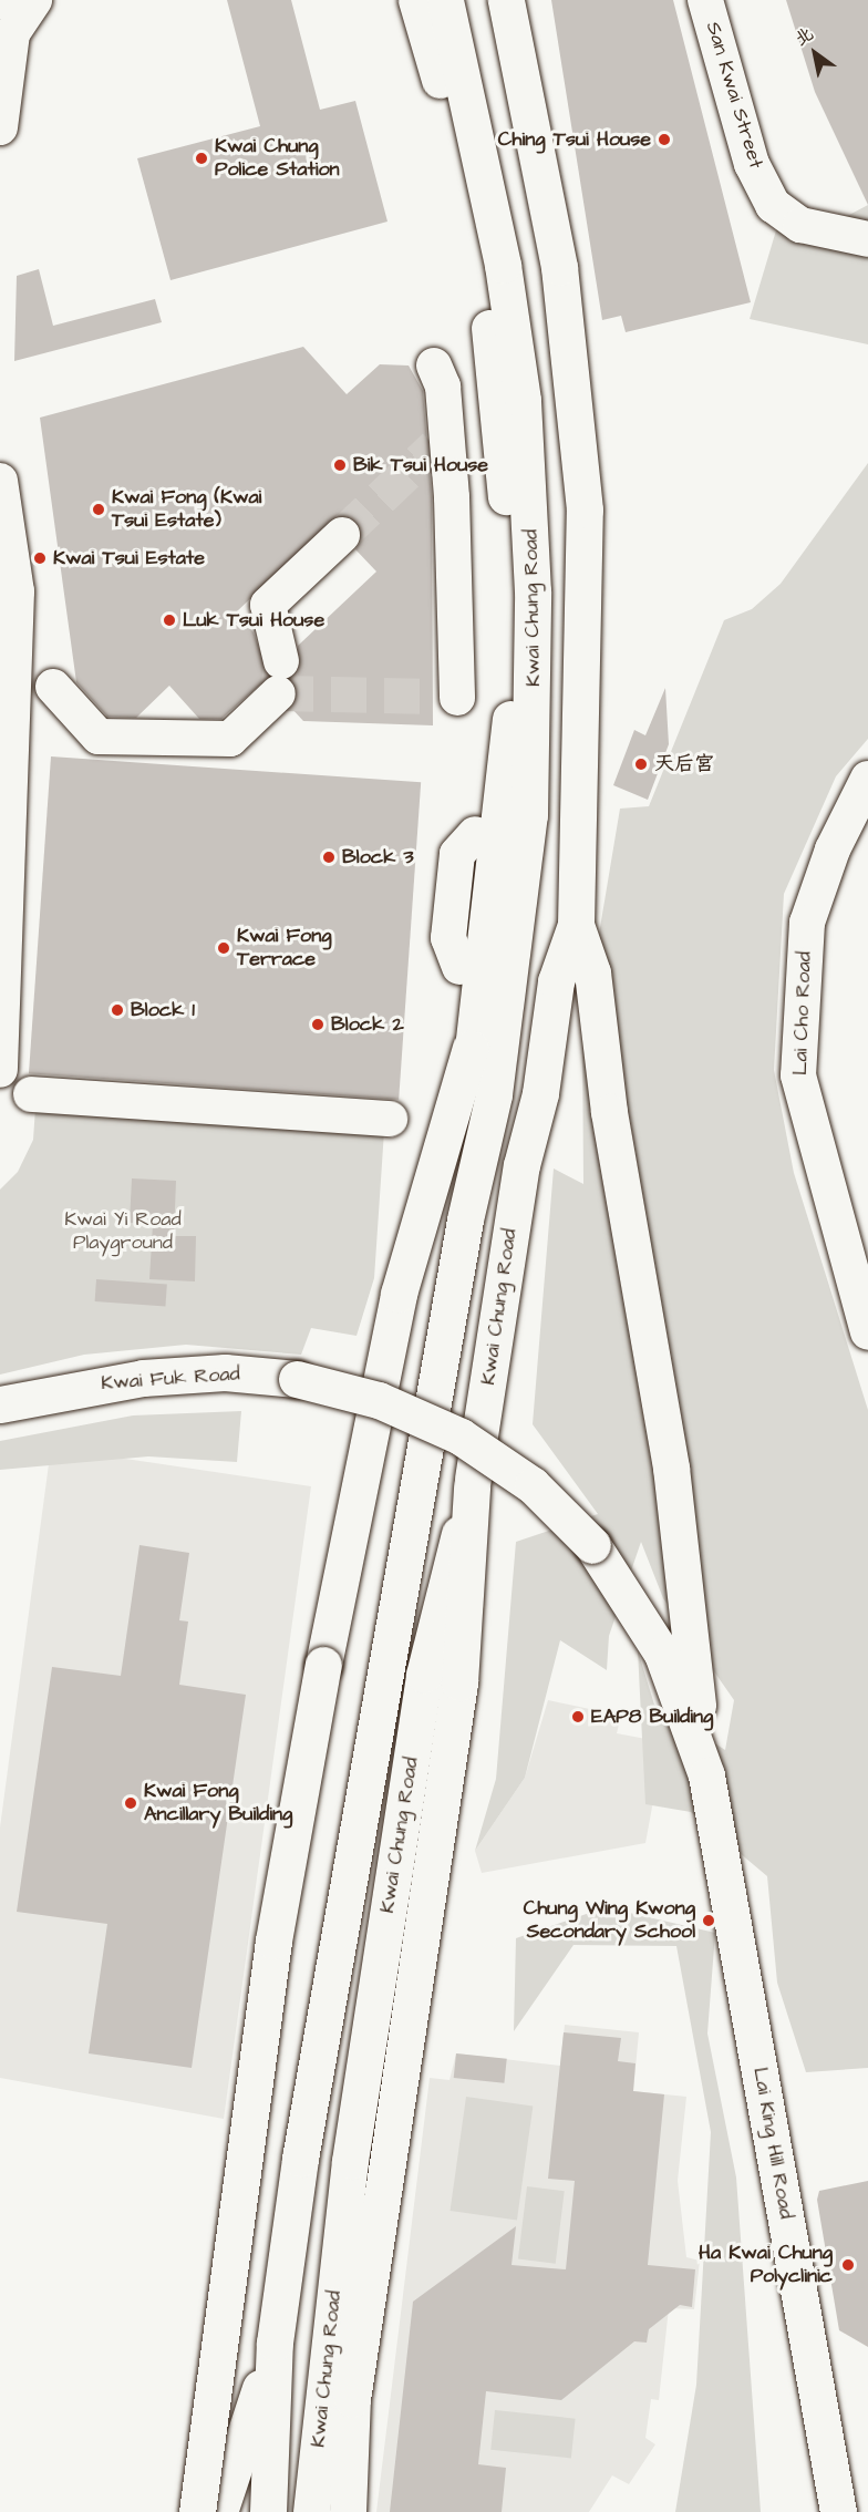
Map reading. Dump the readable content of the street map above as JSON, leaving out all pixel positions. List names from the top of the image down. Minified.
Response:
{"streets":{"main road":["Kwai Chung Road","Kwai Fuk Road","Lai King Hill Road"],"street":["San Kwai Street","Lai Cho Road"]},"crossings":[["Kwai Fuk Road","Lai King Hill Road"]],"parks":["Kwai Yi Road Playground"],"places":["Ching Tsui House","Kwai Chung Police Station","Bik Tsui House","Kwai Fong (Kwai Tsui Estate)","Kwai Tsui Estate","Luk Tsui House","天后宮","Block 3","Kwai Fong Terrace","Block 1","Block 2","EAP8 Building","Kwai Fong Ancillary Building","Chung Wing Kwong Secondary School","Ha Kwai Chung Polyclinic"],"north":"top left"}
